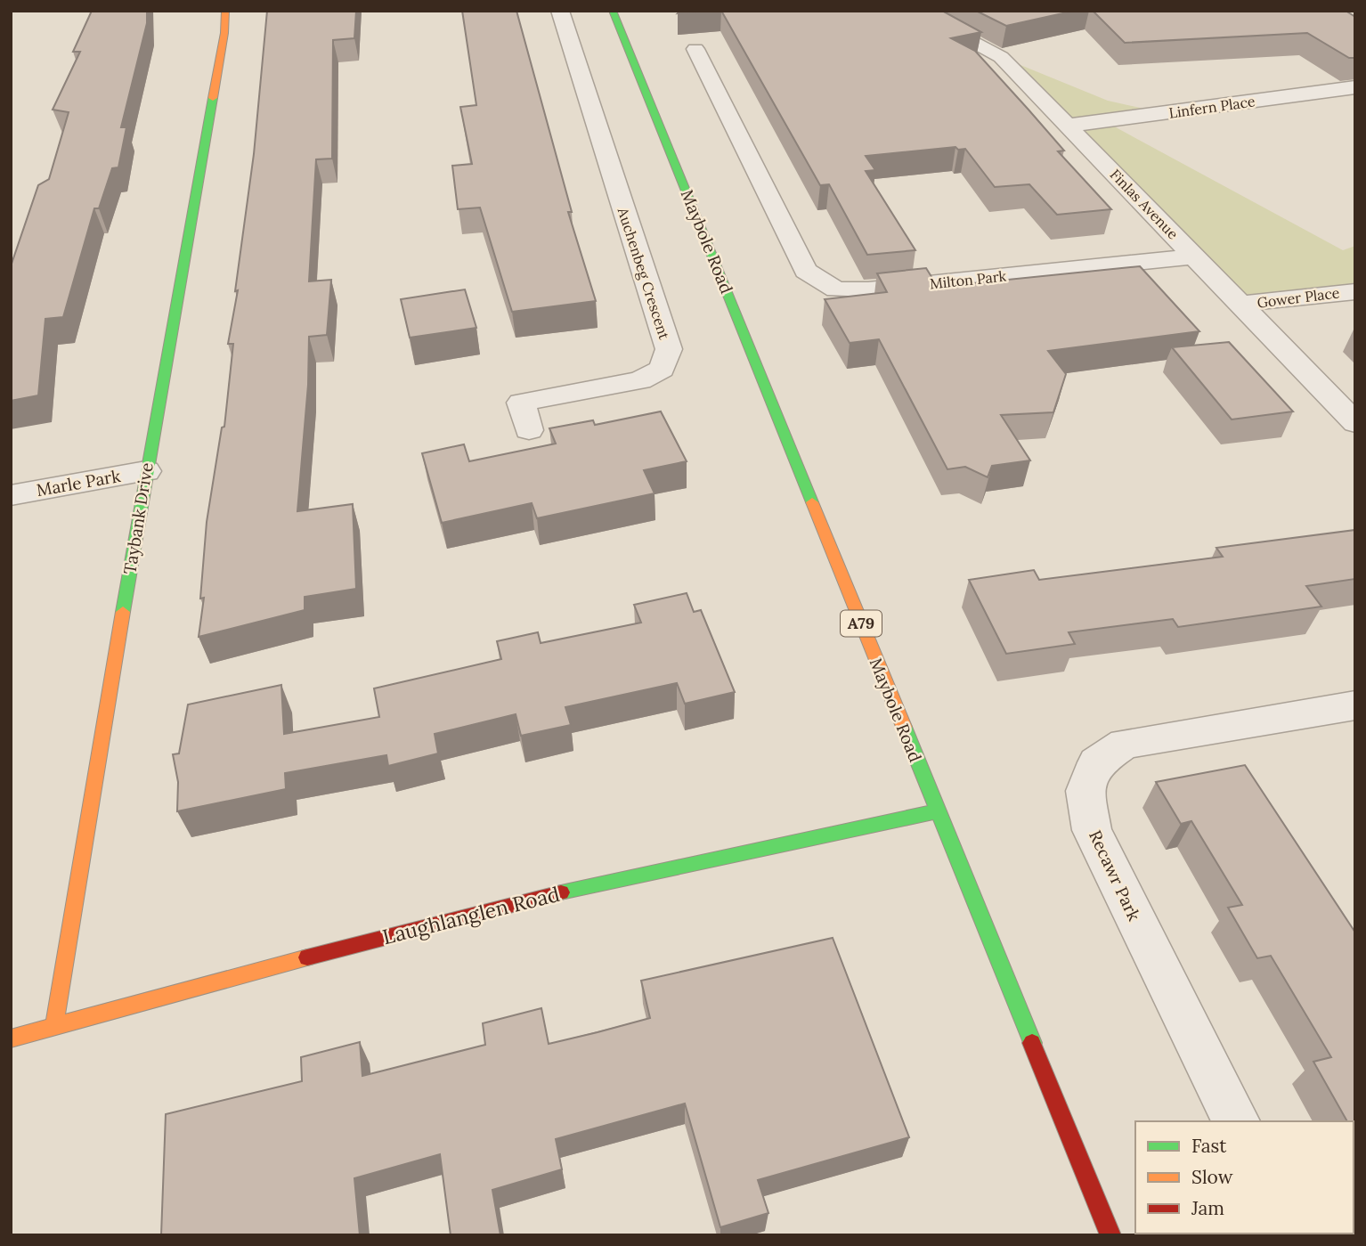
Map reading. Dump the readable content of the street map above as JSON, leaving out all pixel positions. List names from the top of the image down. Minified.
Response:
{"streets":{"street":["Linfern Place","Finlas Avenue","Maybole Road","Auchenbeg Crescent","Milton Park","Gower Place","Marle Park","Taybank Drive","A79","Recawr Park","Laughlanglen Road"]},"crossings":[["Linfern Place","Finlas Avenue"],["Finlas Avenue","Milton Park"],["Finlas Avenue","Gower Place"],["Maybole Road","Laughlanglen Road"],["Marle Park","Taybank Drive"],["Taybank Drive","Laughlanglen Road"]],"legend":["Fast","Slow","Jam"]}
